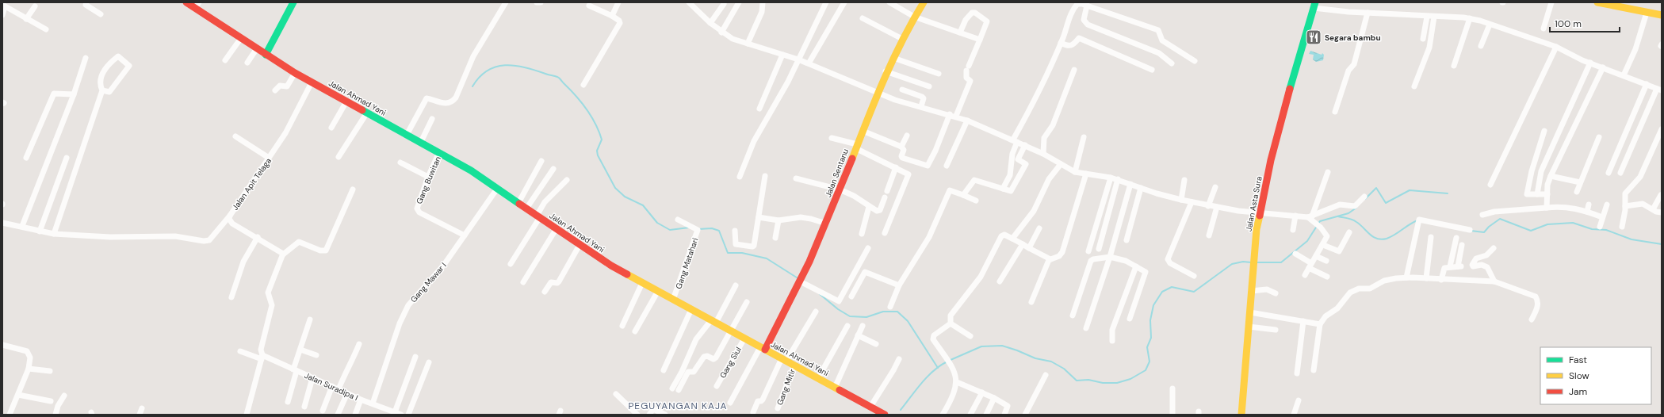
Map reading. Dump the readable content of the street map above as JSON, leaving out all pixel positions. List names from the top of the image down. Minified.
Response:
{"streets":{"main road":["Jalan Ahmad Yani","Jalan Sentanu","Jalan Asta Sura"],"street":["Gang Buwitan","Jalan Apit Telaga","Gang Matahari","Gang Mawar I","Gang Siul","Jalan Suradipa I","Gang Mitir"]},"crossings":[["Jalan Ahmad Yani","Jalan Sentanu"],["Jalan Ahmad Yani","Gang Buwitan"],["Jalan Ahmad Yani","Jalan Apit Telaga"],["Jalan Ahmad Yani","Gang Matahari"],["Jalan Ahmad Yani","Gang Mawar I"],["Jalan Ahmad Yani","Gang Siul"],["Jalan Ahmad Yani","Gang Mitir"],["Gang Buwitan","Gang Mawar I"],["Gang Mawar I","Jalan Suradipa I"]],"districts":["PEGUYANGAN KAJA"],"places":{"restaurant":["Segara bambu"]},"legend":["Fast","Slow","Jam"],"scale_bar":"100 m"}
